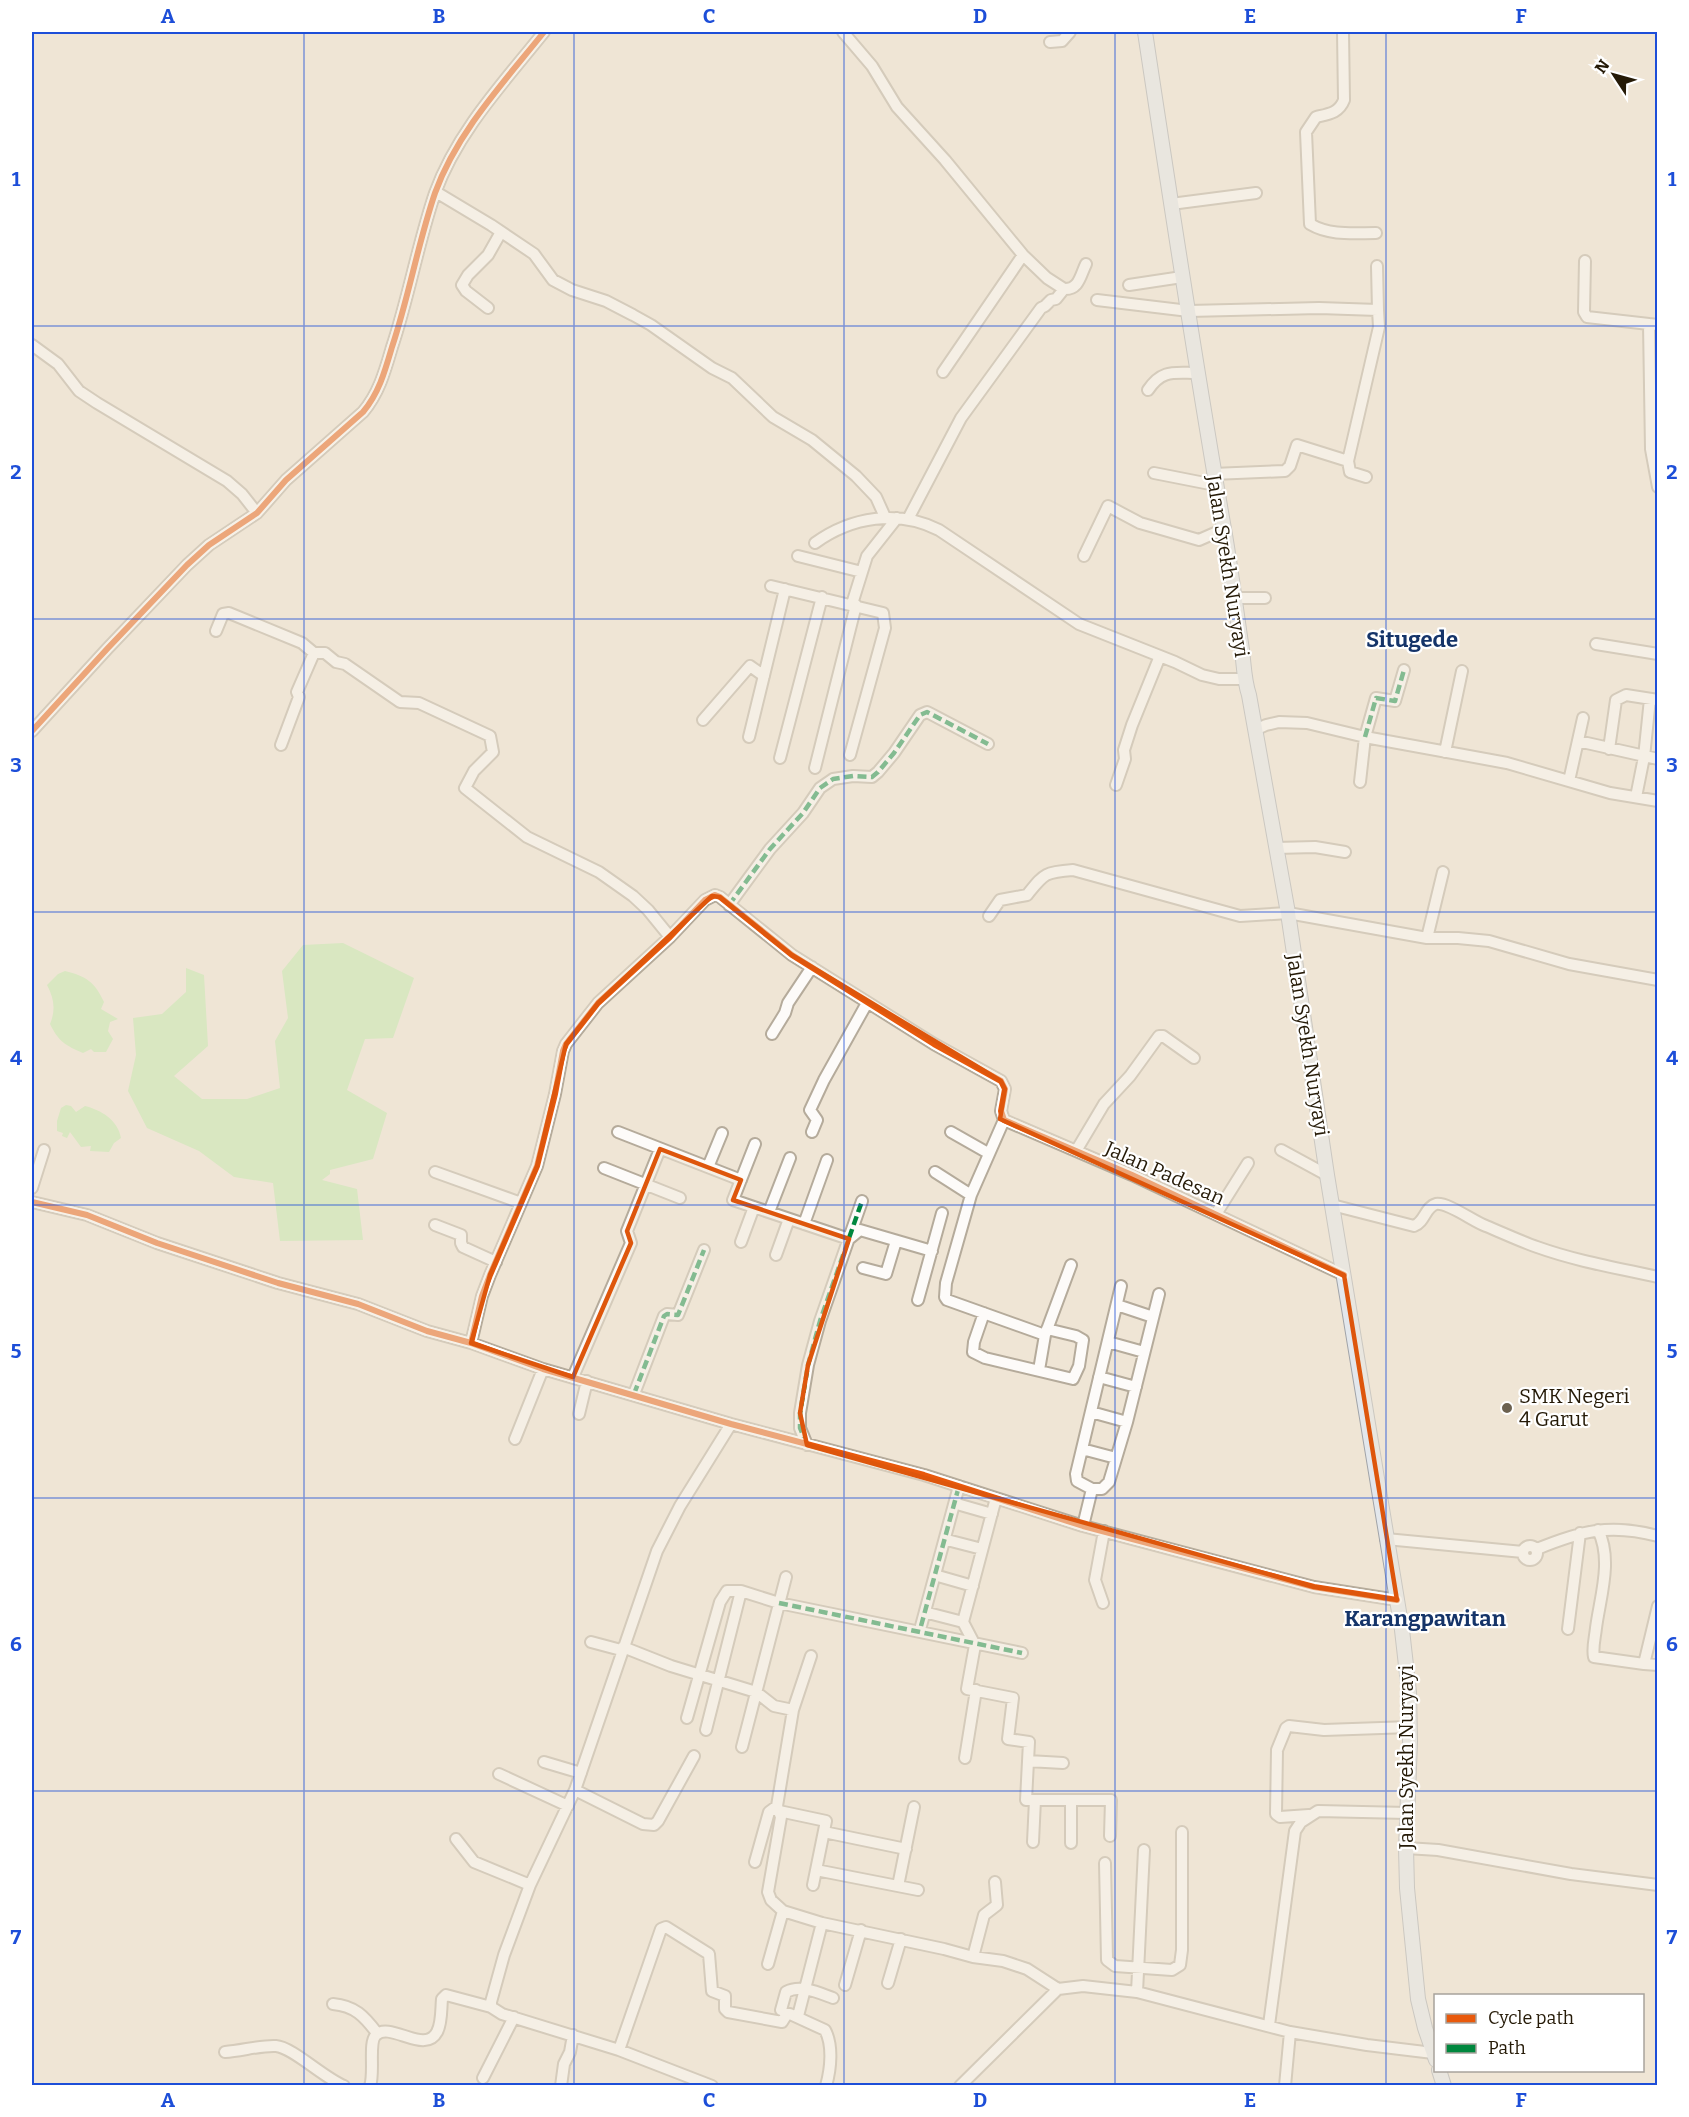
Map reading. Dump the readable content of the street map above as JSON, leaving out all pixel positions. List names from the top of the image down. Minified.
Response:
{"streets":{"main road":["Jalan Syekh Nuryayi"],"street":["Jalan Padesan"]},"crossings":[["Jalan Syekh Nuryayi","Jalan Padesan"]],"districts":["Situgede","Karangpawitan"],"places":["SMK Negeri 4 Garut"],"legend":["Cycle path","Path"],"north":"top left","grid":{"columns":["A","B","C","D","E","F"],"rows":["1","2","3","4","5","6","7"]}}
